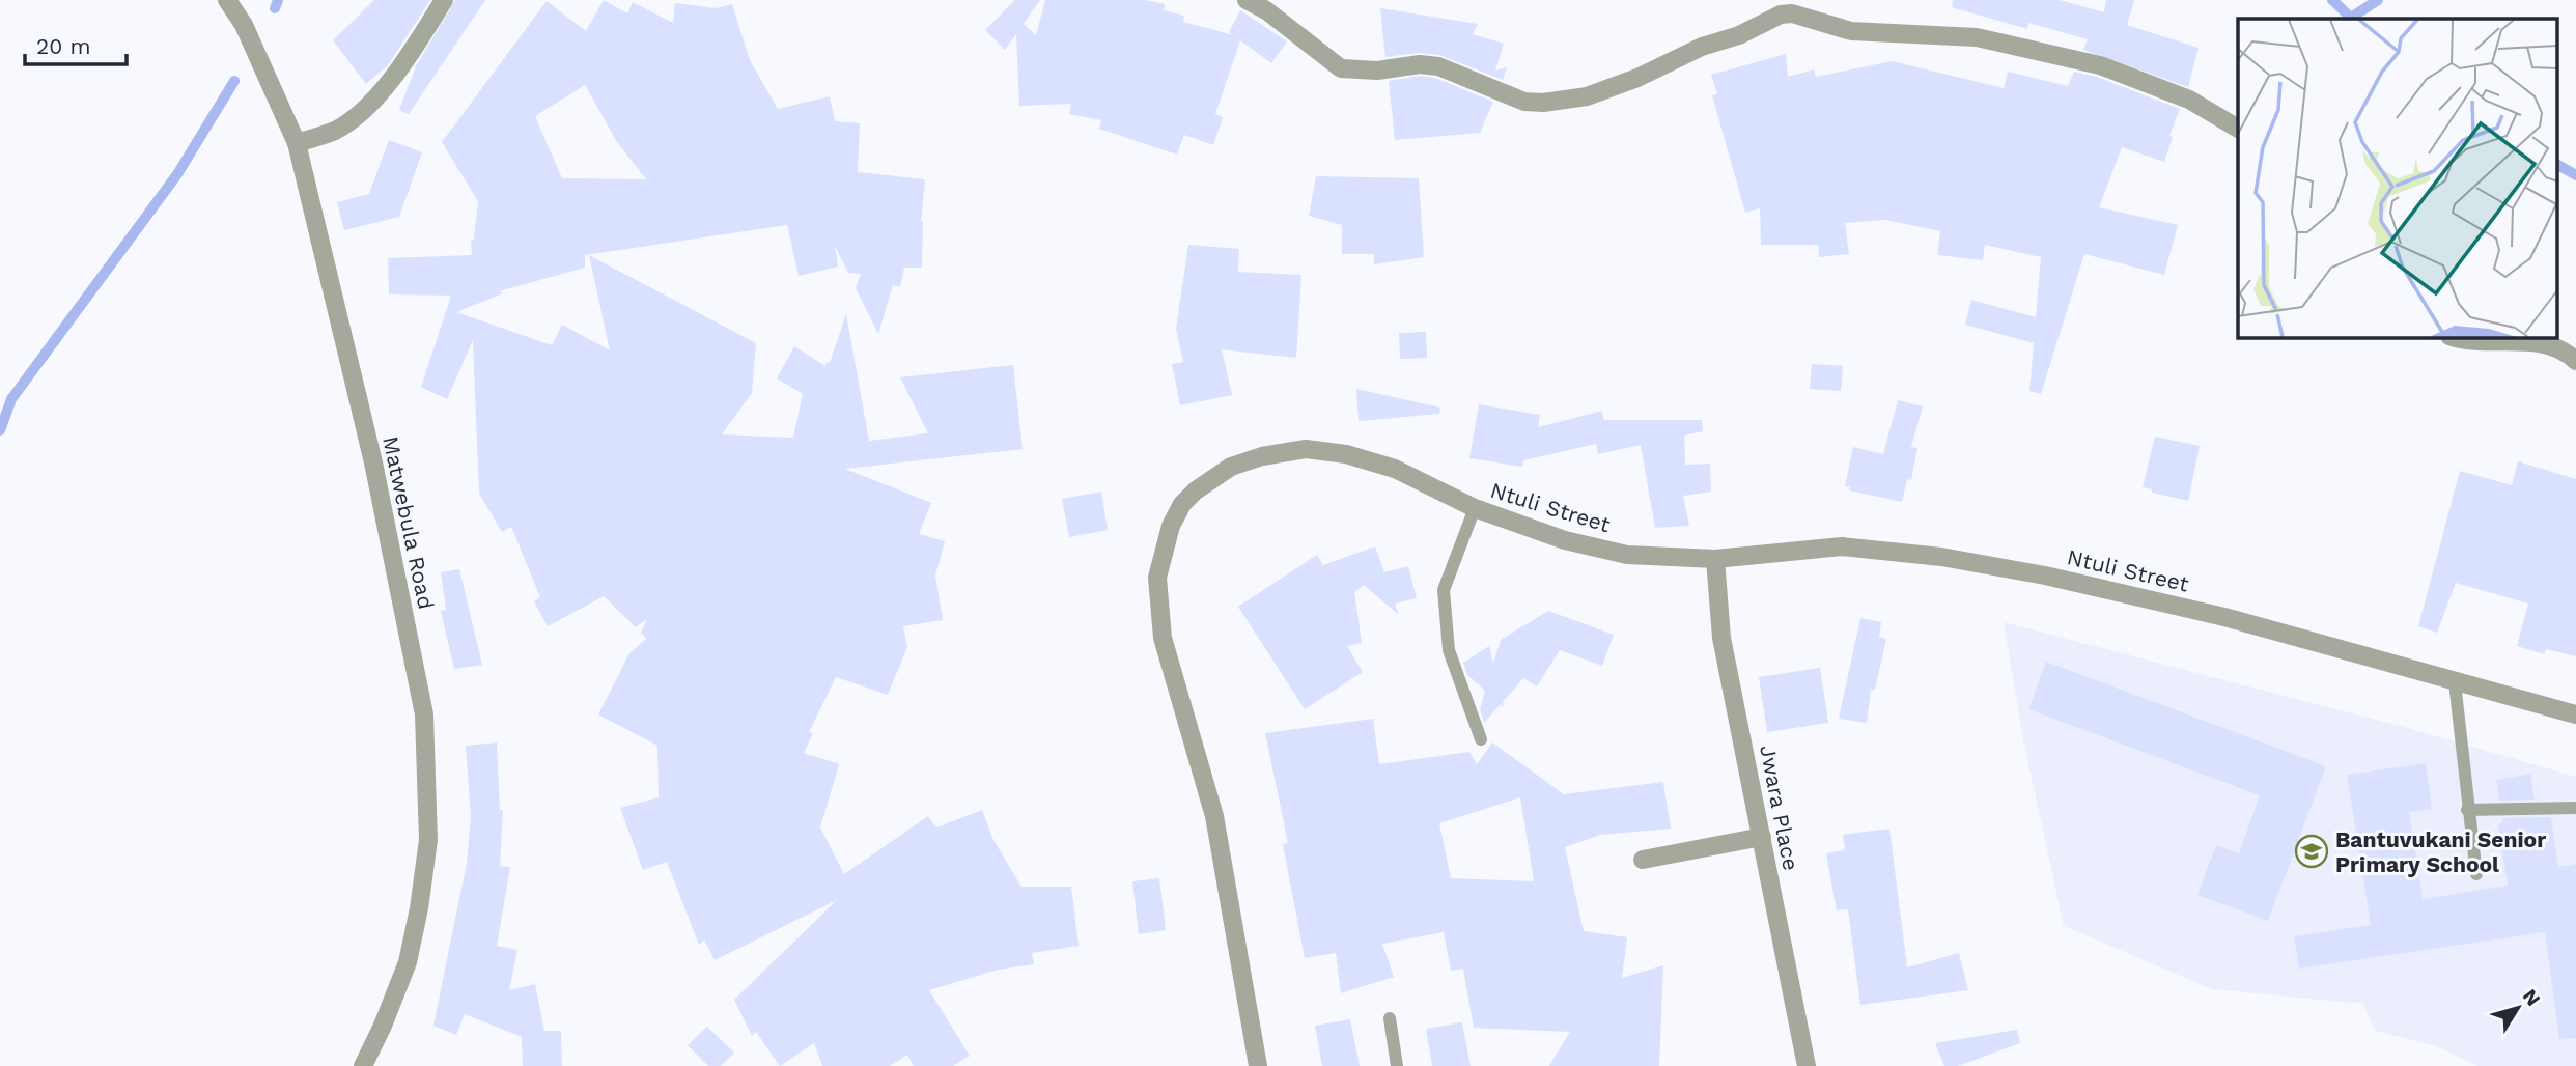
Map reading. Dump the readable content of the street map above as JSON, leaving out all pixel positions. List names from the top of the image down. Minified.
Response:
{"streets":{"street":["Ntuli Street","Matwebula Road","Jwara Place"]},"crossings":[["Ntuli Street","Jwara Place"]],"places":{"school or university":["Bantuvukani Senior Primary School"]},"scale_bar":"20 m","north":"top right"}
